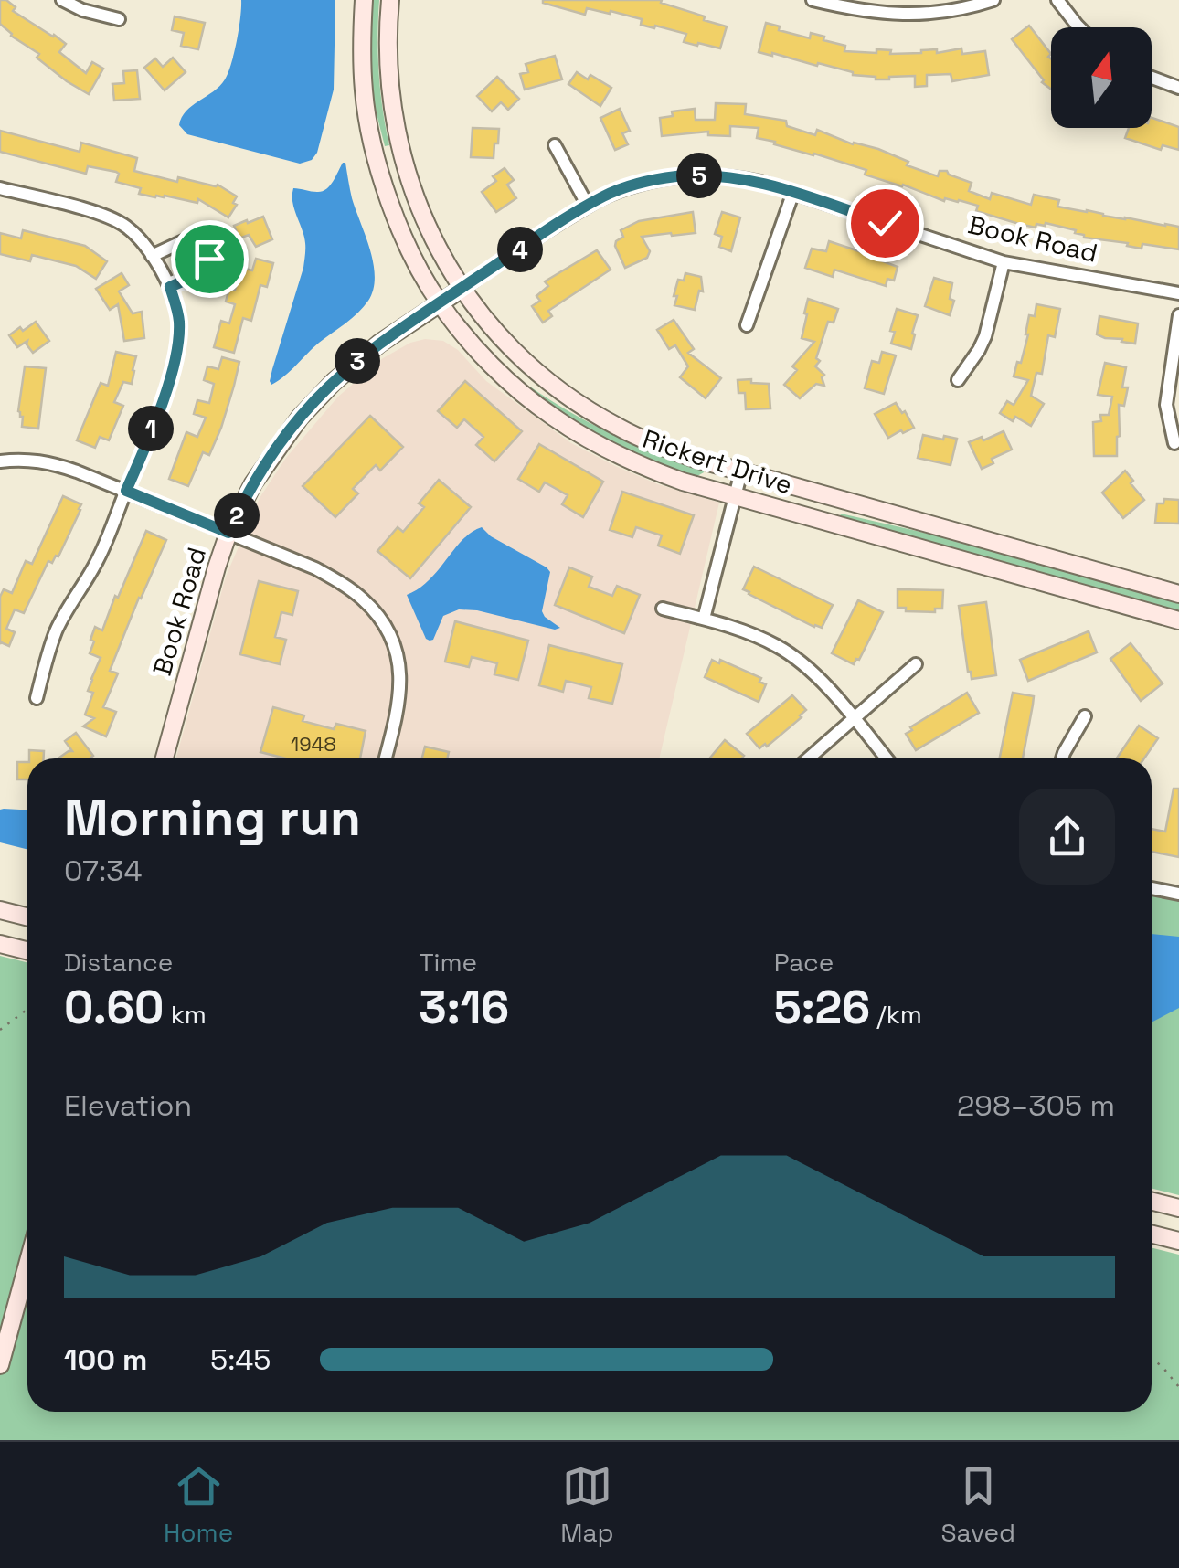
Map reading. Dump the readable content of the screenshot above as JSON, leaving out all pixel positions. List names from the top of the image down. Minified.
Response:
{"streets":{"street":["Book Road","Rickert Drive"]},"crossings":[["Book Road","Rickert Drive"]],"house_numbers":["1948"],"north":"top","page":{"pins":["5","4","3","1","2"],"heading":["Morning run","07:34"],"stats":[["Distance","0.60 km"],["Time","3:16"],["Pace","5:26 /km"]],"chart":["Elevation","298–305 m"],"list":[{"name":"100 m","note":"5:45"}],"tabs":["Home","Map","Saved"]}}
